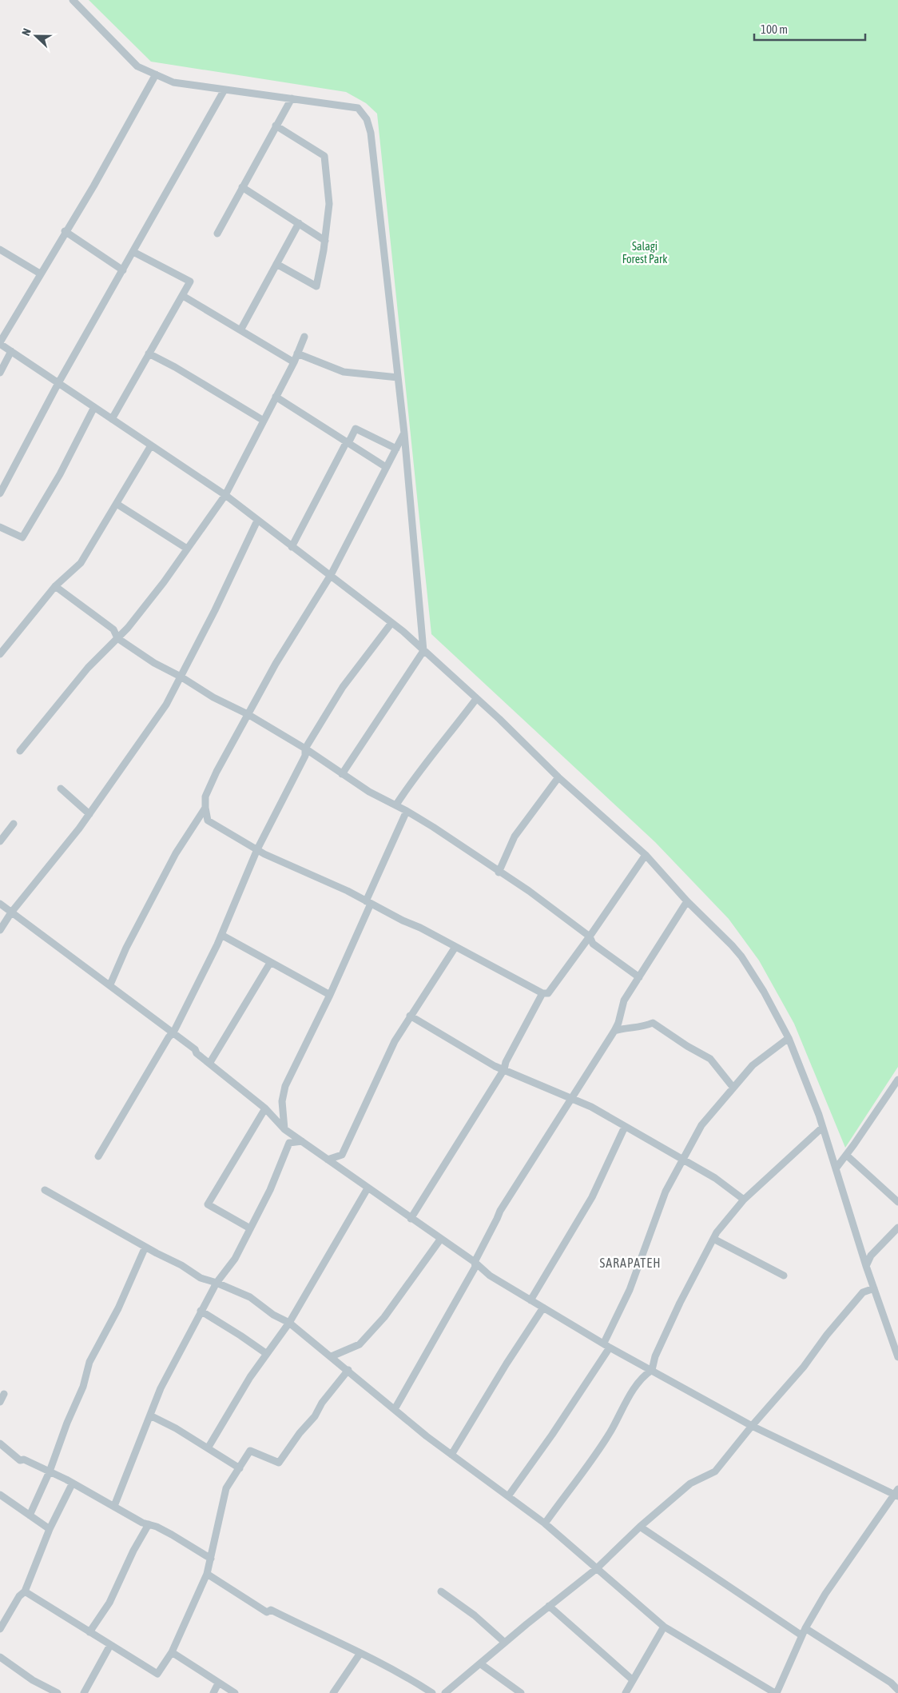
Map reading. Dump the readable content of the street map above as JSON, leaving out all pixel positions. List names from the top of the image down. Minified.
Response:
{"districts":["SARAPATEH"],"parks":["Salagi Forest Park"],"scale_bar":"100 m","north":"left"}
